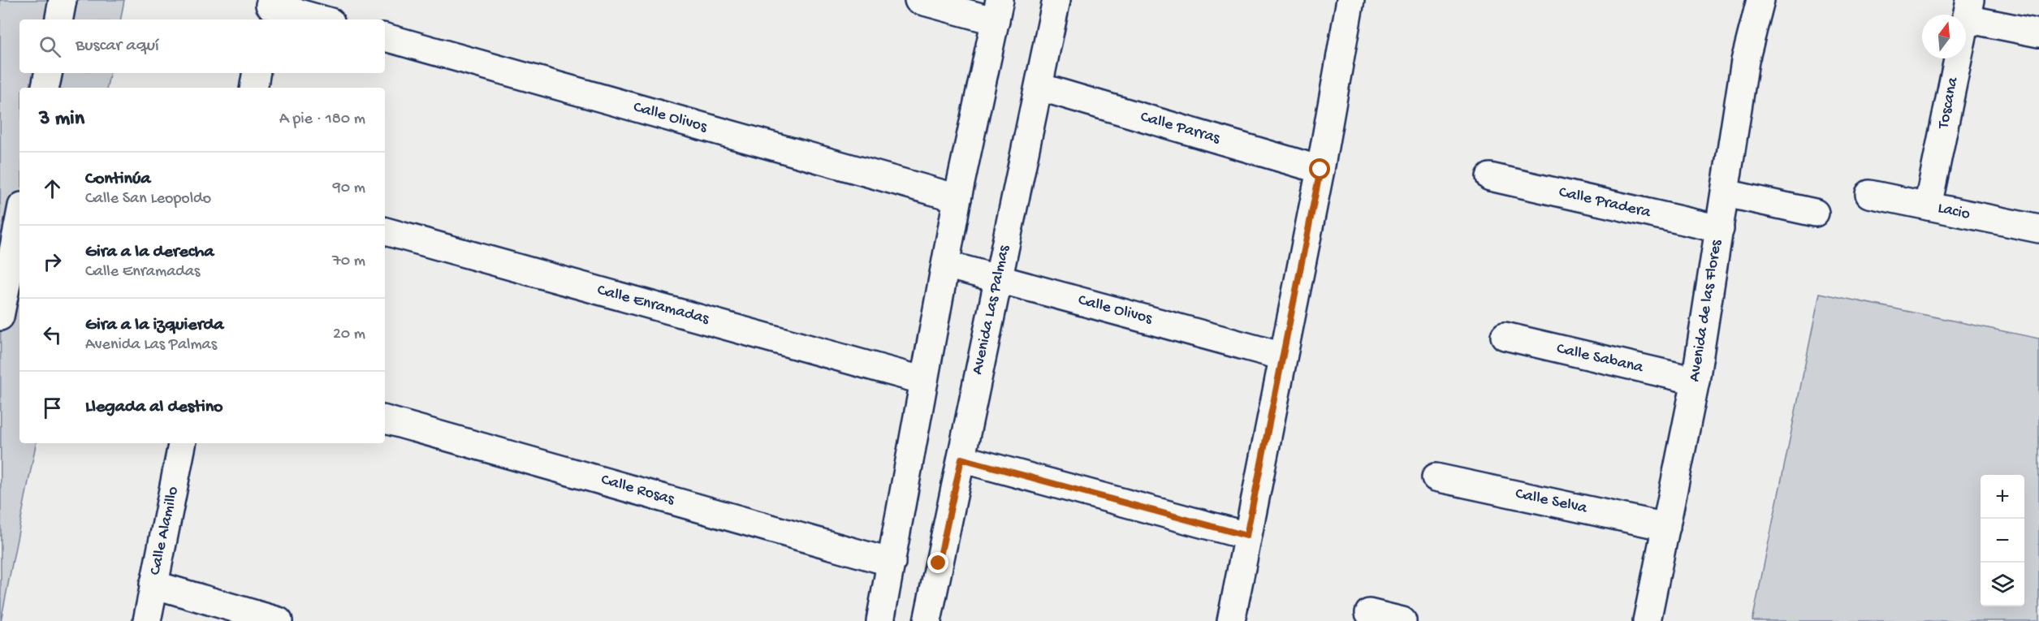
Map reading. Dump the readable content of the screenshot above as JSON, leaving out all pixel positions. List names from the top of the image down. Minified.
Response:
{"streets":{"street":["Toscana","Calle Olivos","Calle Parras","Calle Pradera","Lacio","Calle Enramadas","Avenida Las Palmas","Avenida de las Flores","Calle Sabana","Calle Rosas","Calle Selva","Calle Alamillo"]},"crossings":[["Toscana","Lacio"],["Calle Olivos","Avenida Las Palmas"],["Calle Parras","Avenida Las Palmas"],["Calle Pradera","Avenida de las Flores"],["Avenida de las Flores","Calle Sabana"],["Avenida de las Flores","Calle Selva"]],"north":"top","page":{"search":"Buscar aquí","heading":["3 min","A pie · 180 m"],"list":[["Continúa","Calle San Leopoldo","90 m"],["Gira a la derecha","Calle Enramadas","70 m"],["Gira a la izquierda","Avenida Las Palmas","20 m"],"Llegada al destino"],"map_buttons":["+","−"]}}
